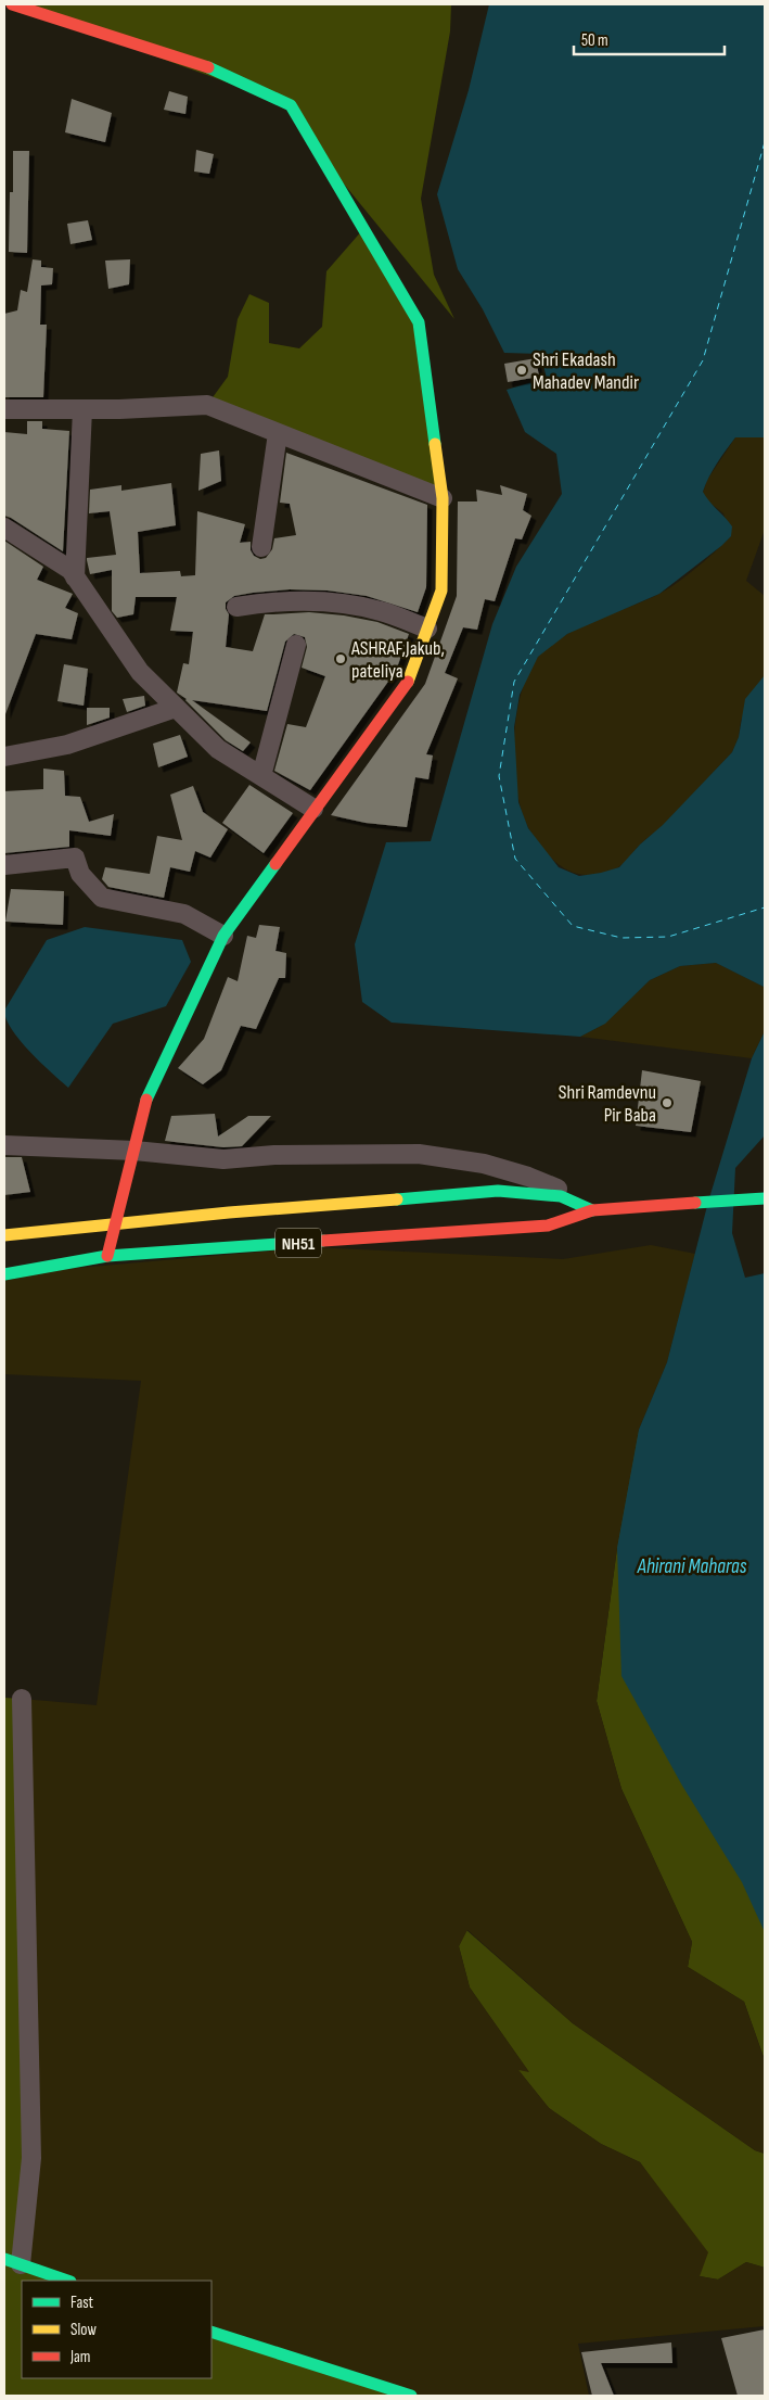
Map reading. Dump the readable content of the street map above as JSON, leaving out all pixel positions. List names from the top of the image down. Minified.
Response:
{"streets":{"main road":["NH51"]},"water":["Ahirani Maharas"],"places":["Shri Ekadash Mahadev Mandir","ASHRAF,Jakub, pateliya","Shri Ramdevnu Pir Baba"],"legend":["Fast","Slow","Jam"],"scale_bar":"50 m"}
